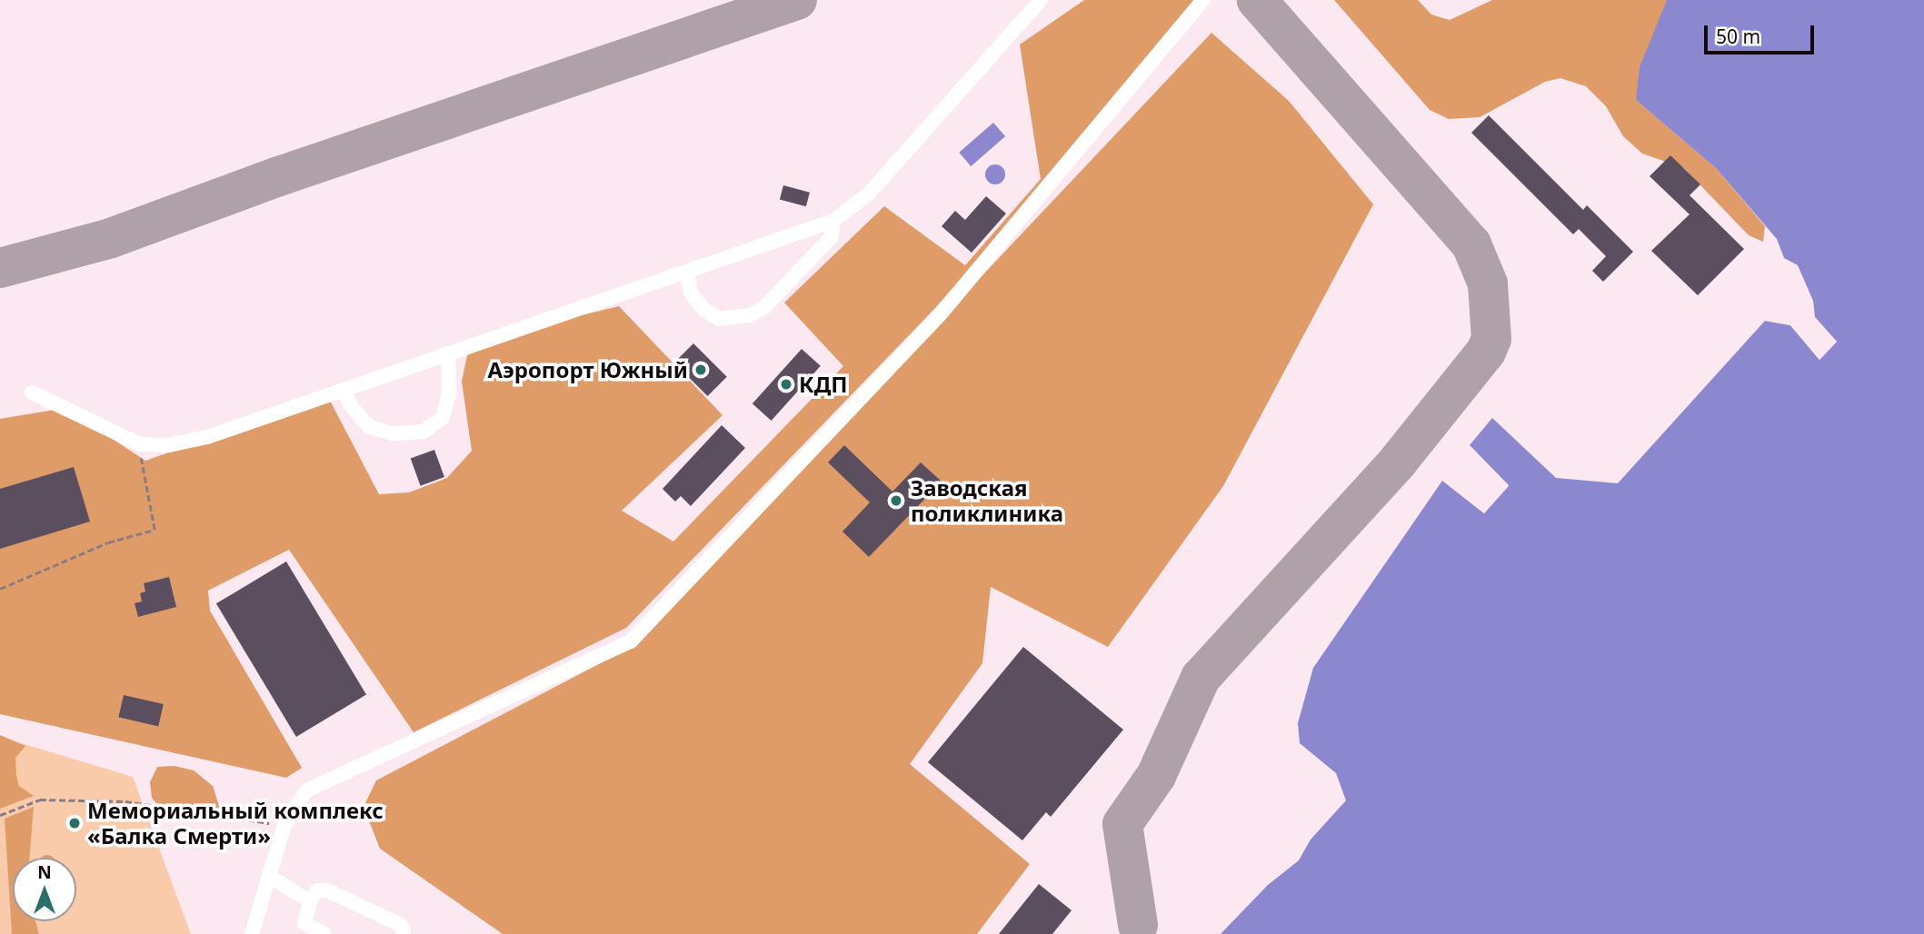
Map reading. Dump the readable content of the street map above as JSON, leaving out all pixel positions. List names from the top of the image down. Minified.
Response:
{"places":["Аэропорт Южный","КДП","Заводская поликлиника","Мемориальный комплекс «Балка Смерти»"],"scale_bar":"50 m","north":"top"}
